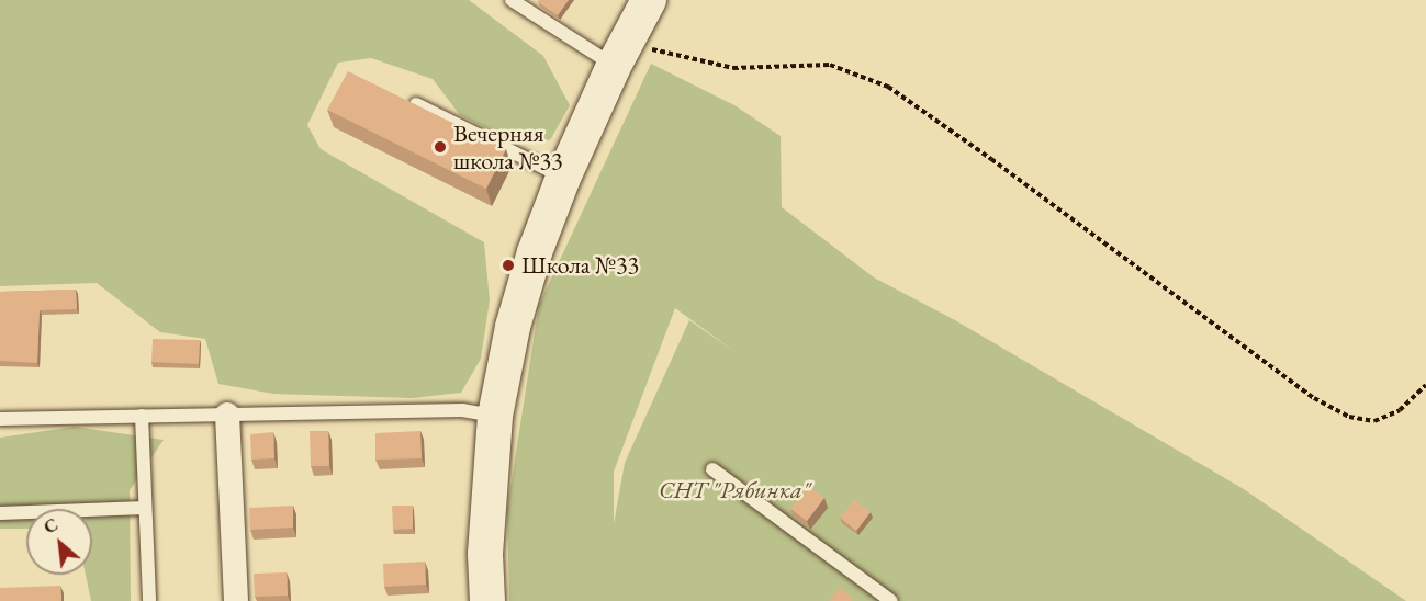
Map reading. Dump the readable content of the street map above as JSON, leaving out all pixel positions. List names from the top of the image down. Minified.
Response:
{"parks":["СНТ \"Рябинка\""],"places":["Вечерняя школа №33","Школа №33"],"north":"top left"}
